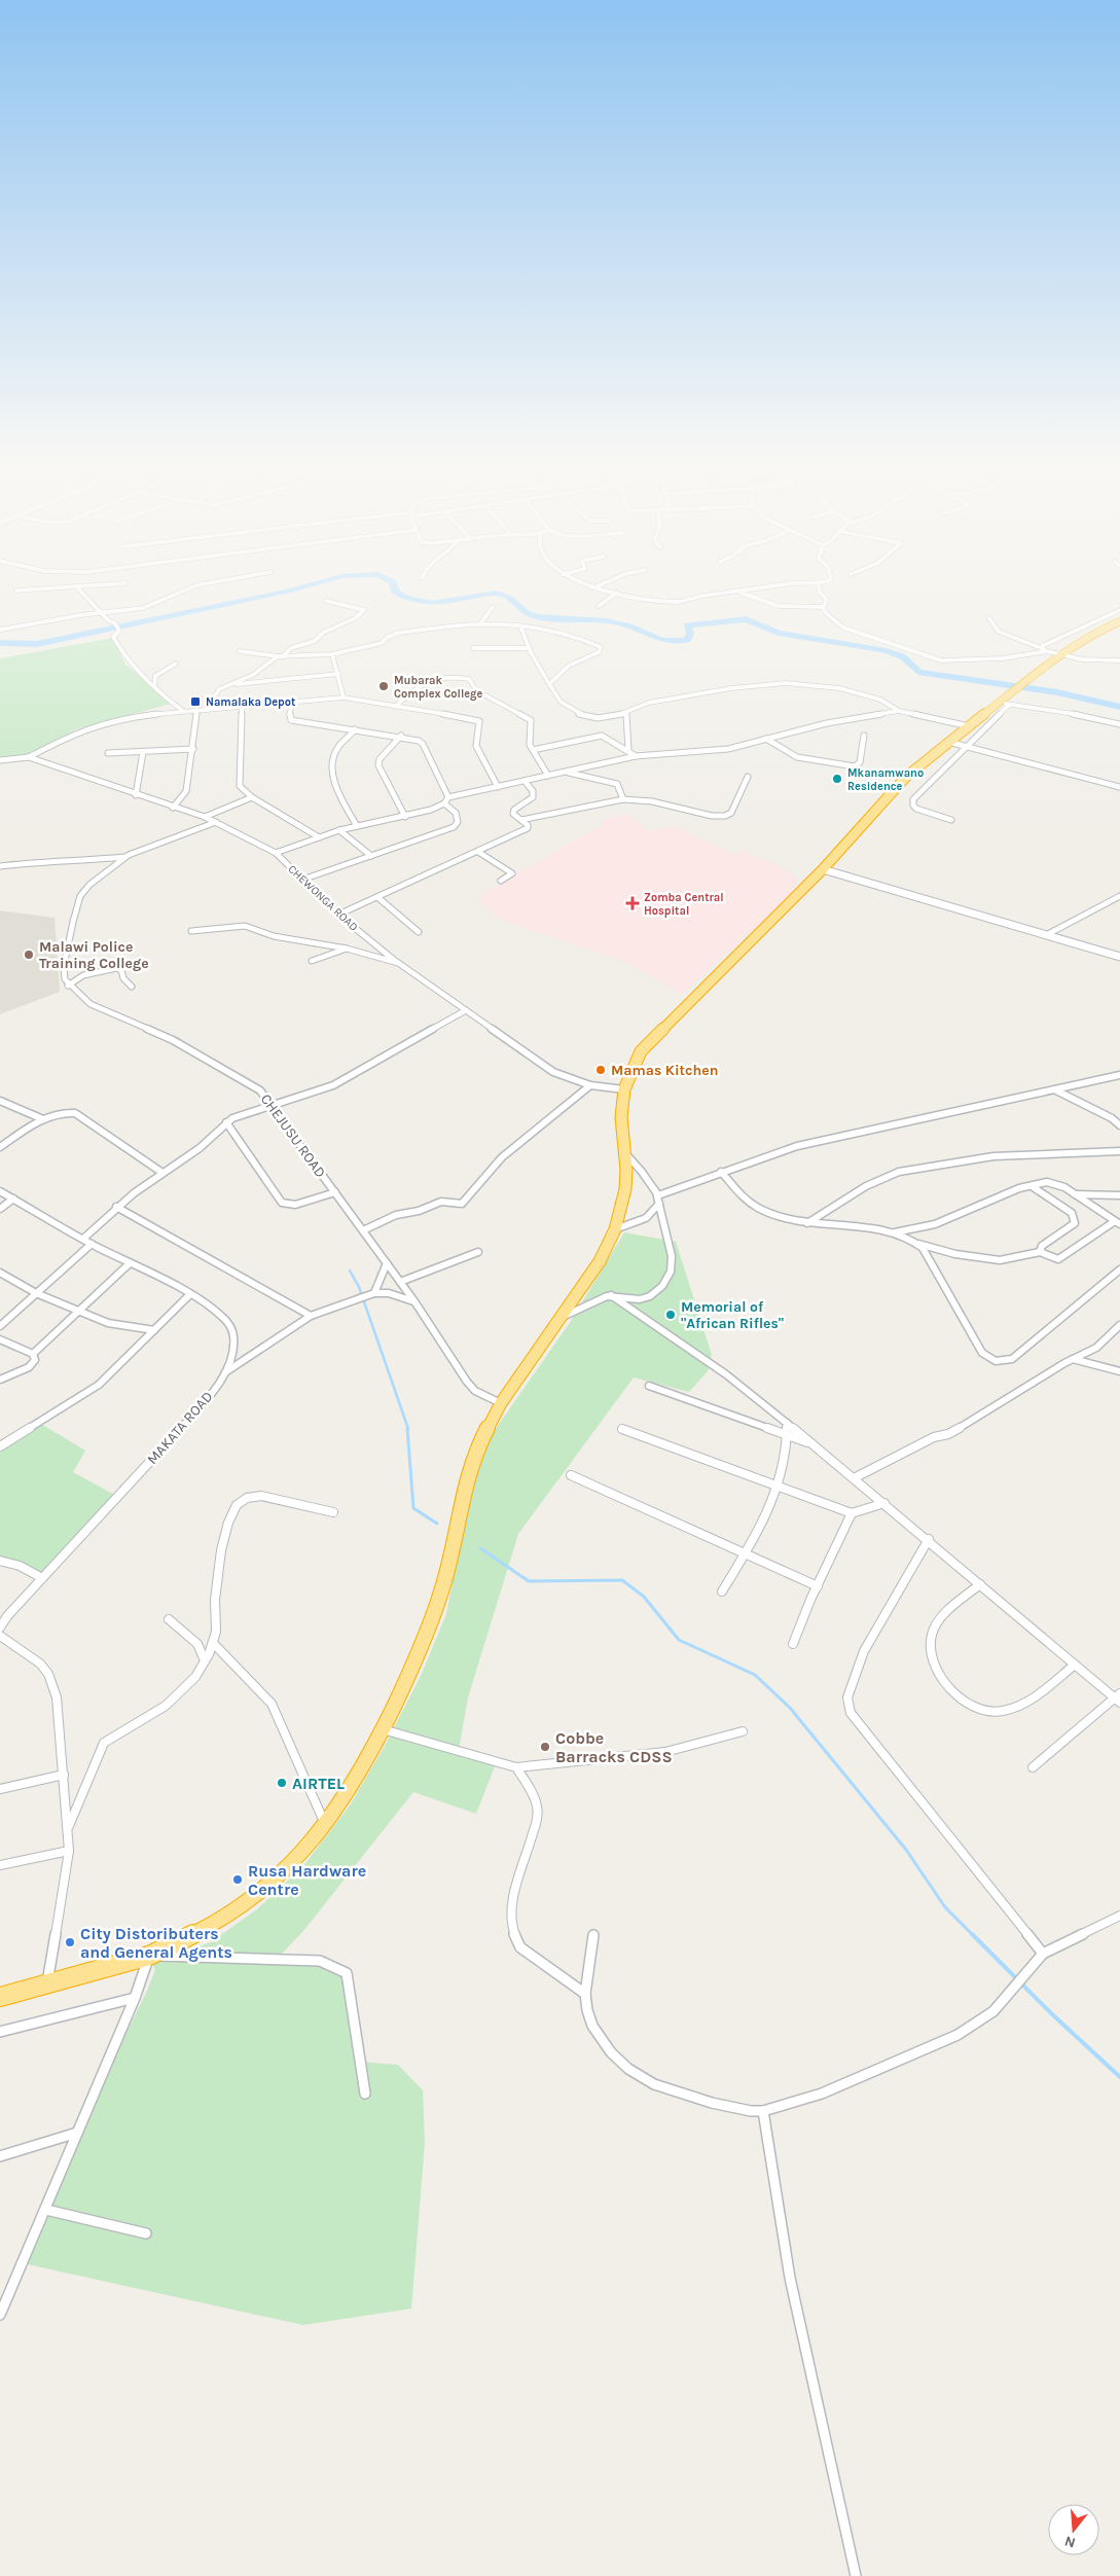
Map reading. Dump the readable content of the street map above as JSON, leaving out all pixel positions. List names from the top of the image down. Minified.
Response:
{"streets":{"street":["CHEWONGA ROAD","CHEJUSU ROAD","MAKATA ROAD"]},"places":{"other":["Mubarak Complex College","Mkanamwano Residence","Malawi Police Training College","Mamas Kitchen","Memorial of \"African Rifles\"","Cobbe Barracks CDSS","AIRTEL","Rusa Hardware Centre","City Distoributers and General Agents"],"transit":["Namalaka Depot"],"health":["Zomba Central Hospital"]},"north":"bottom"}
